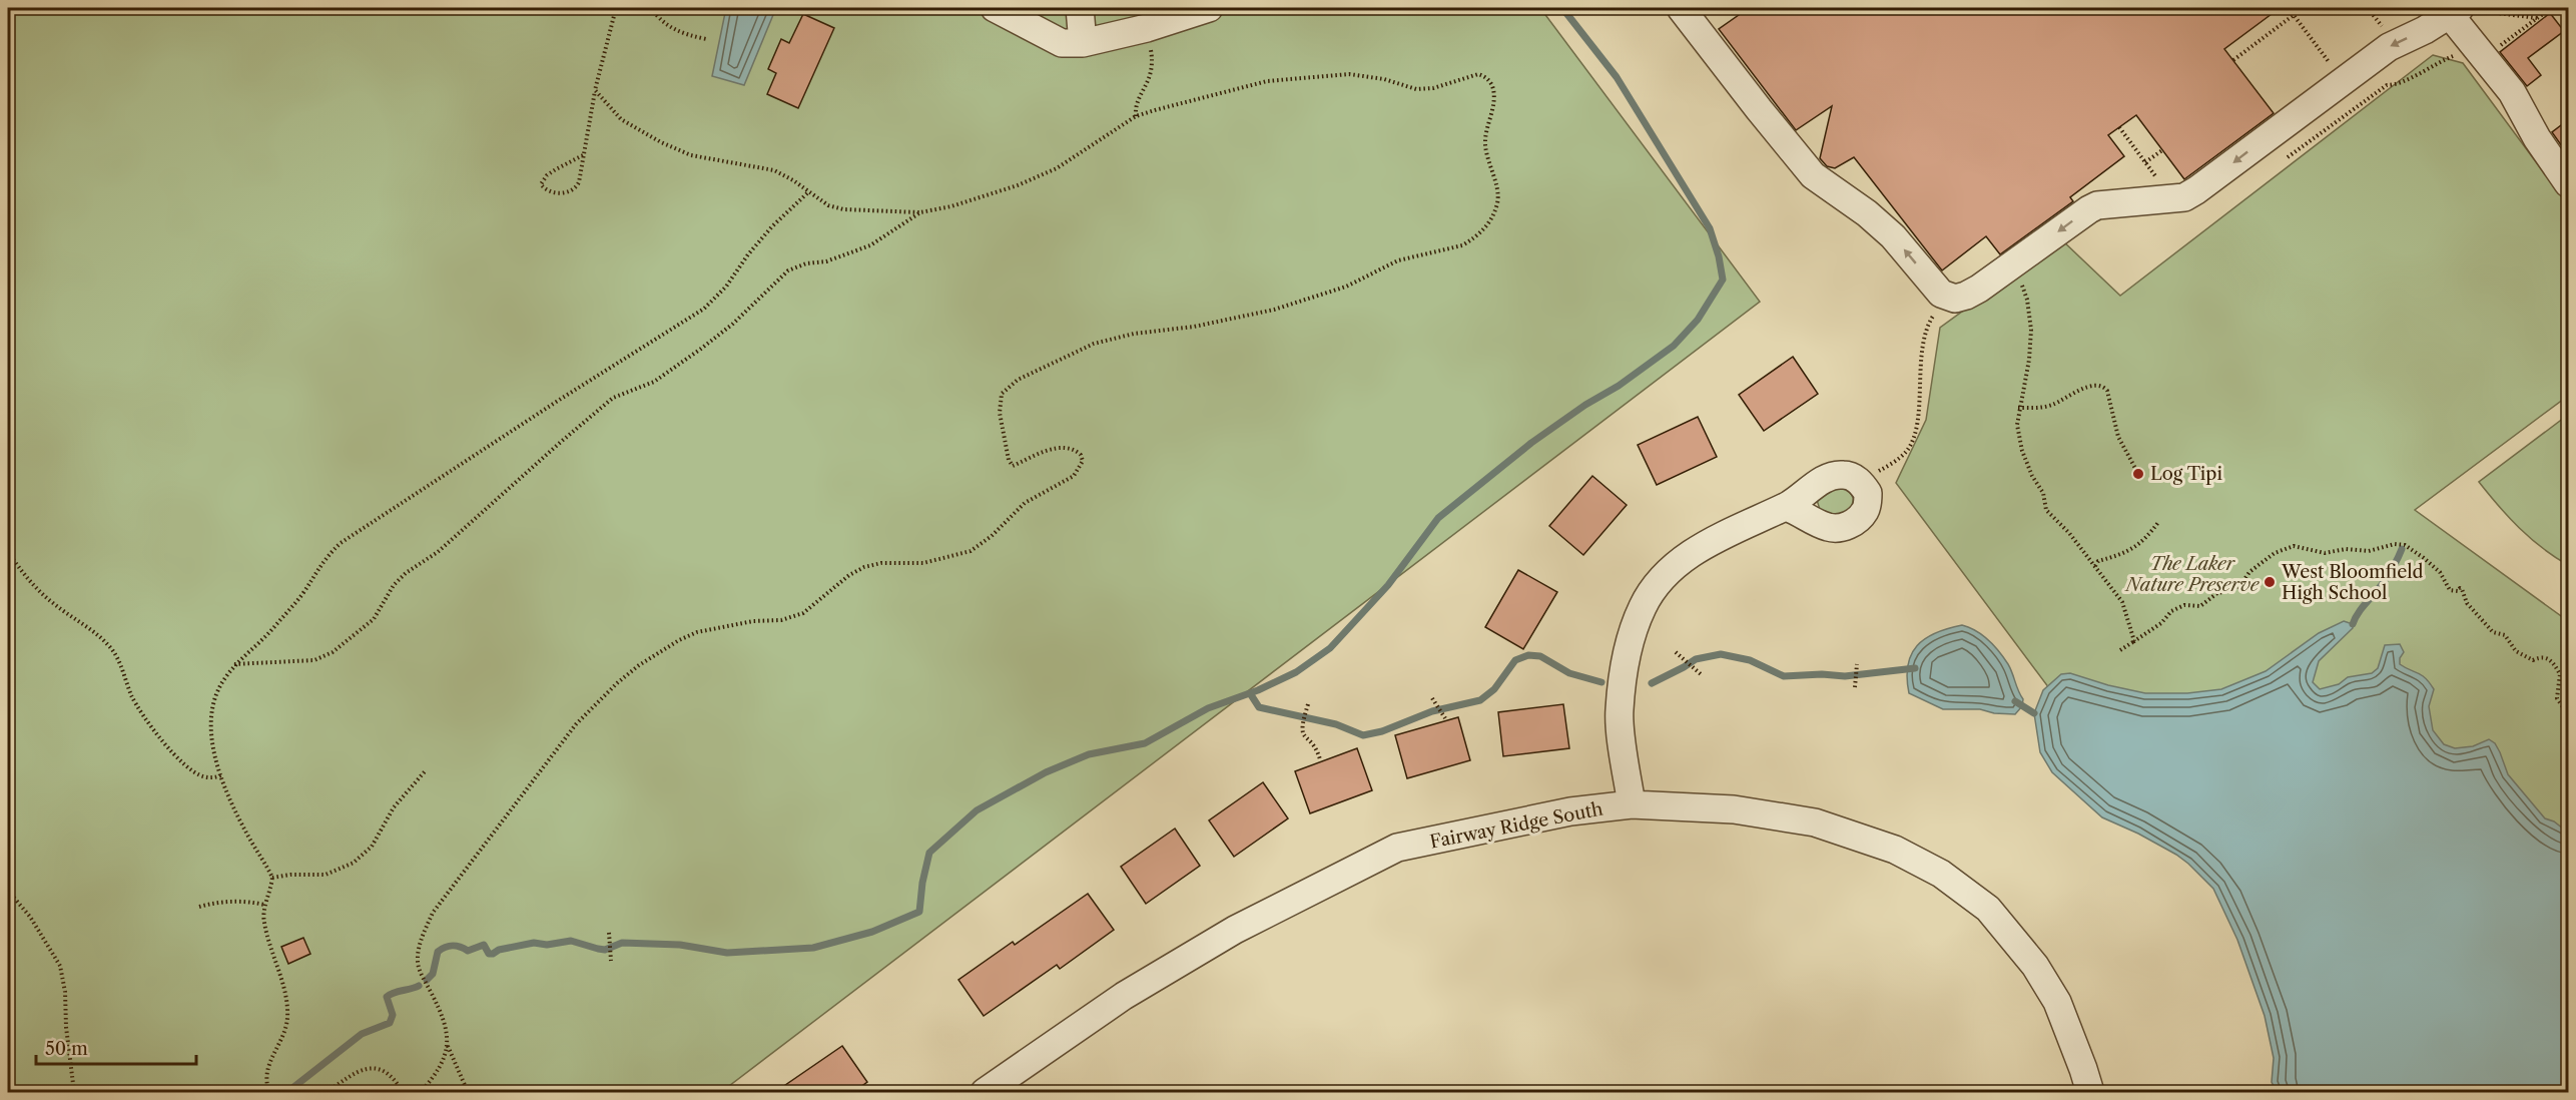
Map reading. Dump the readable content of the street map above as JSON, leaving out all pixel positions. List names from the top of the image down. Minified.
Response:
{"streets":{"street":["Fairway Ridge South"]},"parks":["The Laker Nature Preserve"],"places":["Log Tipi","West Bloomfield High School"],"scale_bar":"50 m"}
